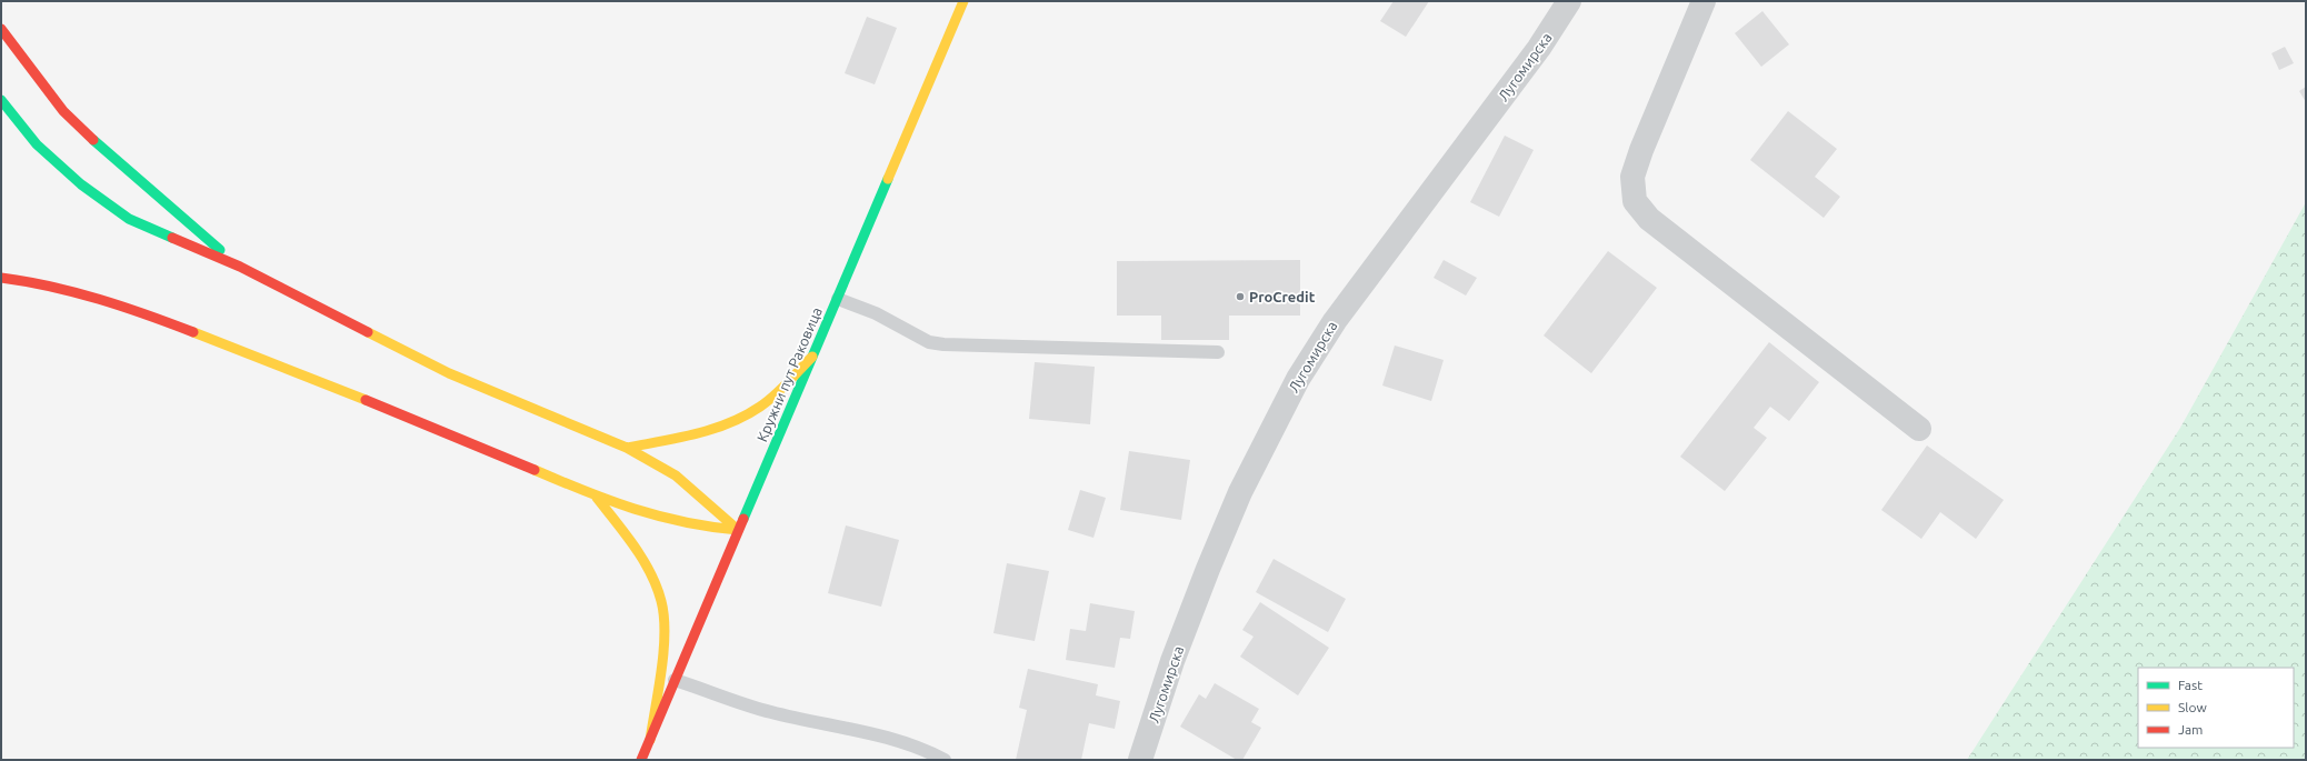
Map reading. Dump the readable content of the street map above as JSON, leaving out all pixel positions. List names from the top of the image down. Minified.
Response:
{"streets":{"main road":["Кружни пут Раковица"],"street":["Лугомирска"]},"places":["ProCredit"],"legend":["Fast","Slow","Jam"]}
